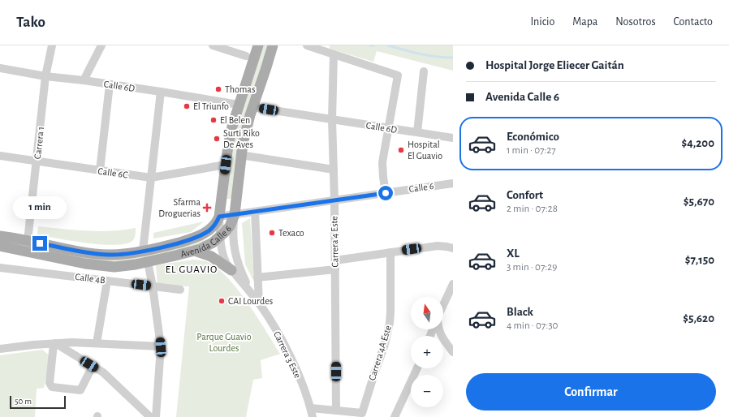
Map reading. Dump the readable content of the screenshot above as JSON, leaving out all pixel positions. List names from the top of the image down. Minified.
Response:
{"streets":{"main road":["Avenida Calle 6"],"street":["Calle 6D","Carrera 1","Calle 6C","Calle 6","Carrera 4 Este","Calle 4B","Carrera 4A Este","Carrera 3 Este"]},"crossings":[["Calle 6D","Carrera 1"],["Calle 6D","Carrera 4 Este"],["Carrera 1","Calle 6C"],["Carrera 1","Avenida Calle 6"],["Calle 6","Avenida Calle 6"],["Calle 6","Carrera 4 Este"],["Calle 6","Carrera 3 Este"],["Avenida Calle 6","Carrera 3 Este"],["Carrera 4 Este","Carrera 4A Este"]],"districts":["EL GUAVIO"],"parks":["Parque Guavio Lourdes"],"places":{"other":["Thomas","El Triunfo","El Belen","Surti Riko De Aves","Hospital El Guavio","Texaco","CAI Lourdes"],"health":["Sfarma Droguerias"]},"scale_bar":"50 m","north":"top","page":{"header":"Tako","nav":["Inicio","Mapa","Nosotros","Contacto"],"banner":["Hospital Jorge Eliecer Gaitán","Avenida Calle 6"],"list":[{"name":"Económico","note":"1 min · 07:27","value":"$4,200"},{"name":"Confort","note":"2 min · 07:28","value":"$5,670"},{"name":"XL","note":"3 min · 07:29","value":"$7,150"},{"name":"Black","note":"4 min · 07:30","value":"$5,620"}],"bubble":"1 min","map_buttons":["+","−"],"buttons":"Confirmar","scale":"50 m"}}
